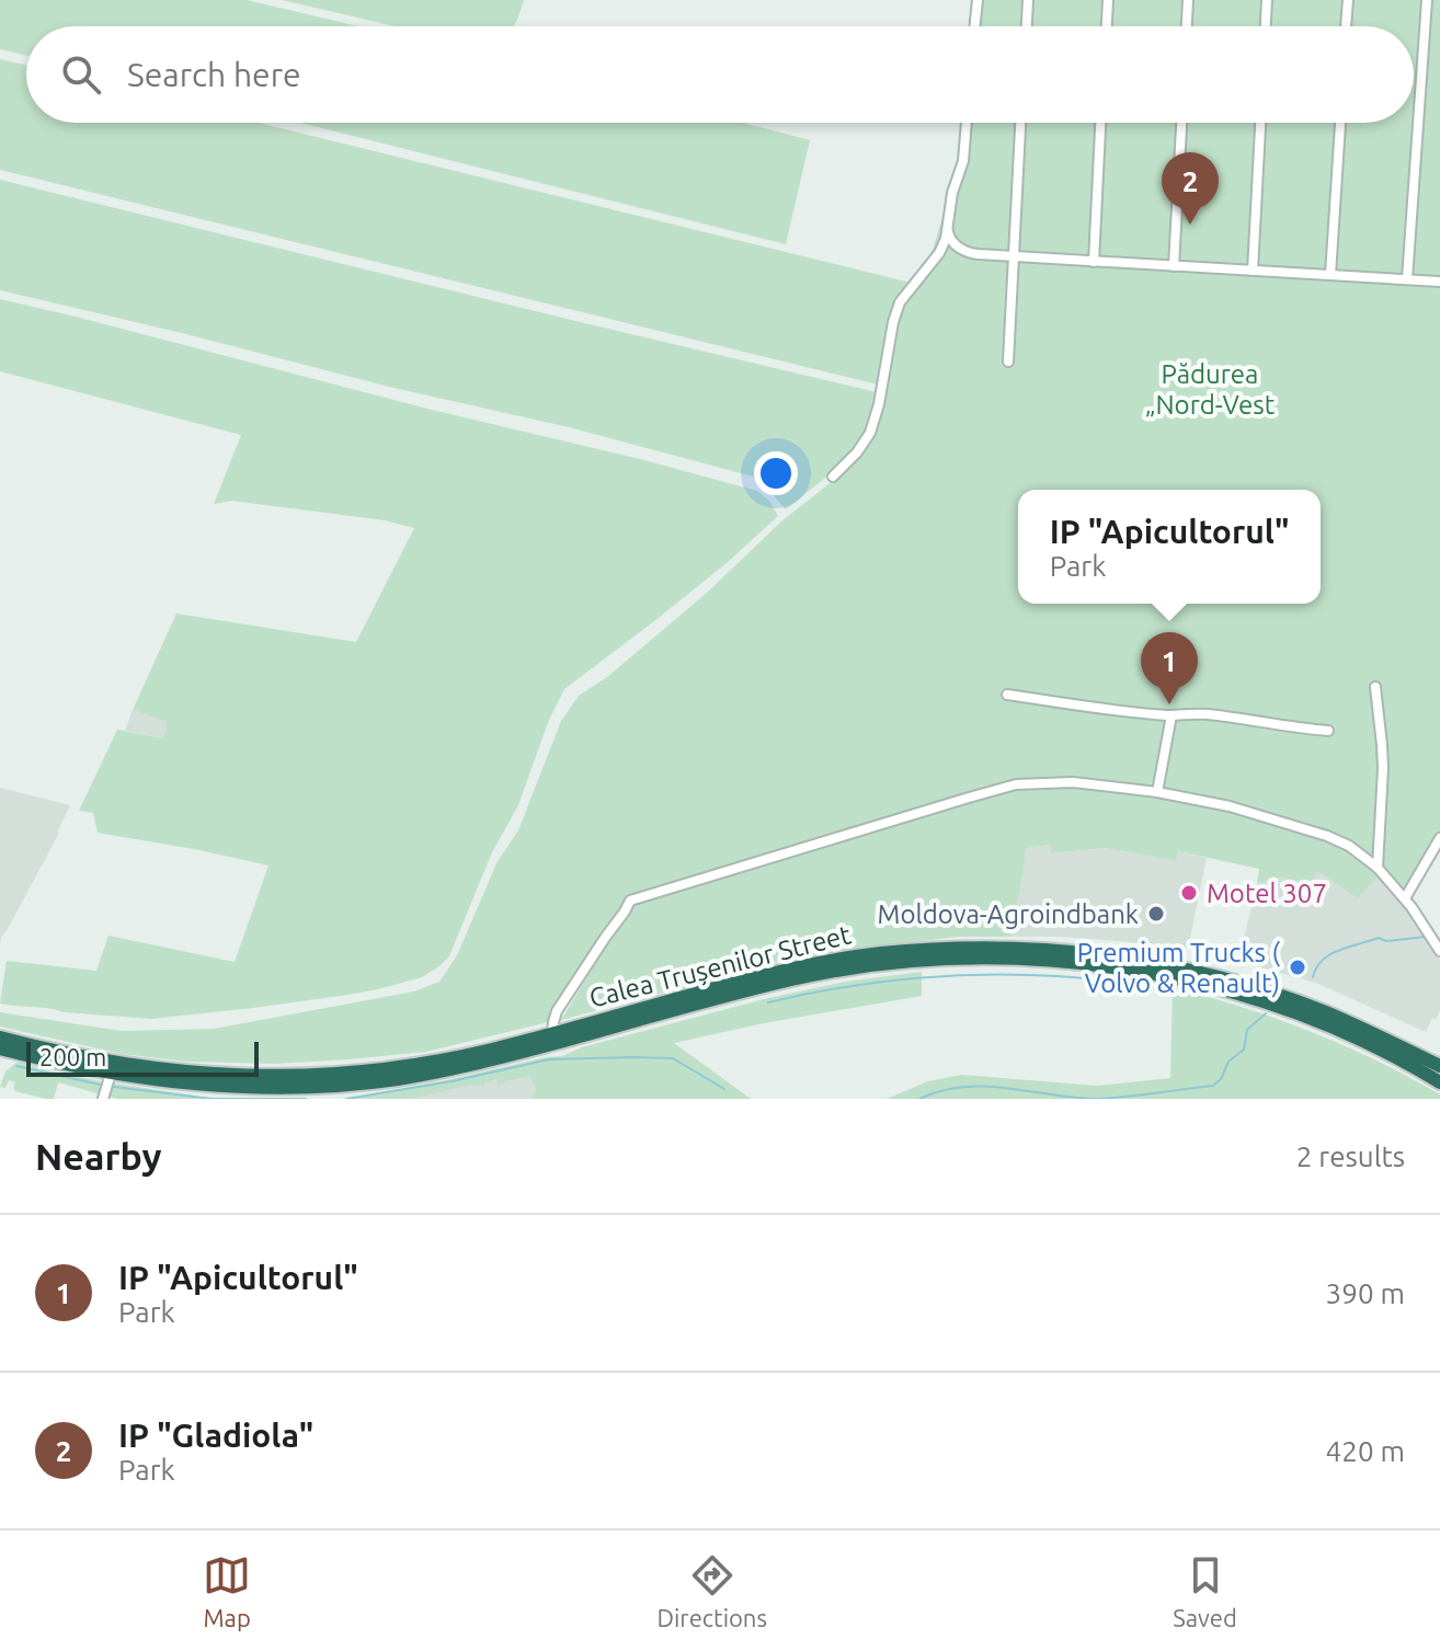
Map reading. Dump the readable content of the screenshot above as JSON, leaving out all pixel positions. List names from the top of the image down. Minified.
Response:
{"streets":{"highway":["Calea Trușenilor Street"]},"parks":["Pădurea „Nord-Vest"],"places":["Motel 307","Moldova-Agroindbank","Premium Trucks ( Volvo & Renault)"],"scale_bar":"200 m","page":{"search":"Search here","pins":["2","1"],"popup":["IP \"Apicultorul\"","Park"],"scale":"200 m","heading":["Nearby","2 results"],"list":[{"mark":"1","name":"IP \"Apicultorul\"","note":"Park","value":"390 m"},{"mark":"2","name":"IP \"Gladiola\"","note":"Park","value":"420 m"}],"nav":["Map","Directions","Saved"]}}
